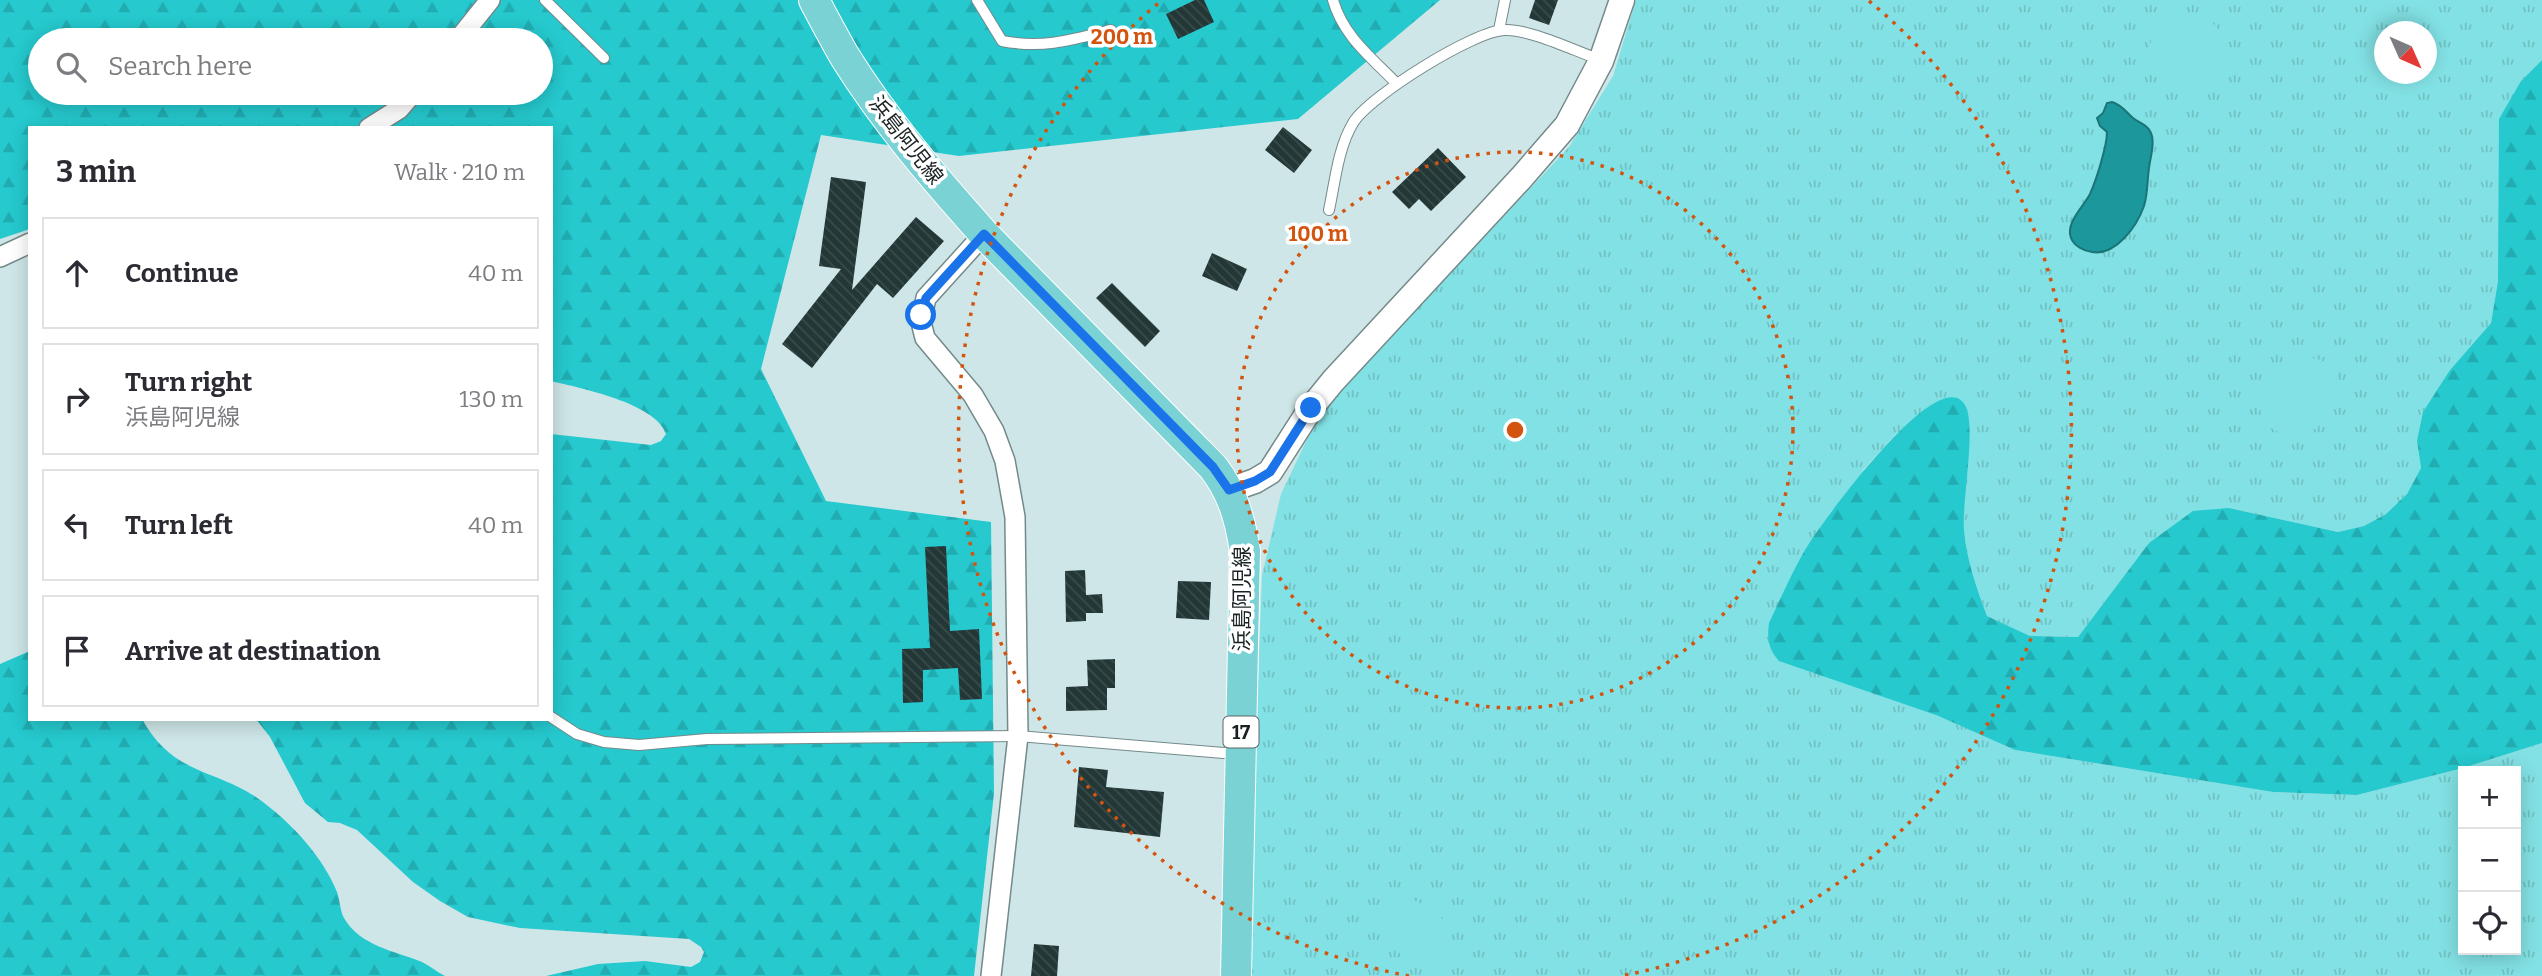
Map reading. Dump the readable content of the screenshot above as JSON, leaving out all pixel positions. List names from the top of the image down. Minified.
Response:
{"streets":{"main road":["浜島阿児線","17"]},"north":"bottom right","page":{"search":"Search here","heading":["3 min","Walk · 210 m"],"list":[["Continue","40 m"],["Turn right","浜島阿児線","130 m"],["Turn left","40 m"],"Arrive at destination"],"map_buttons":["+","−"]},"rings":["200 m","100 m"]}
